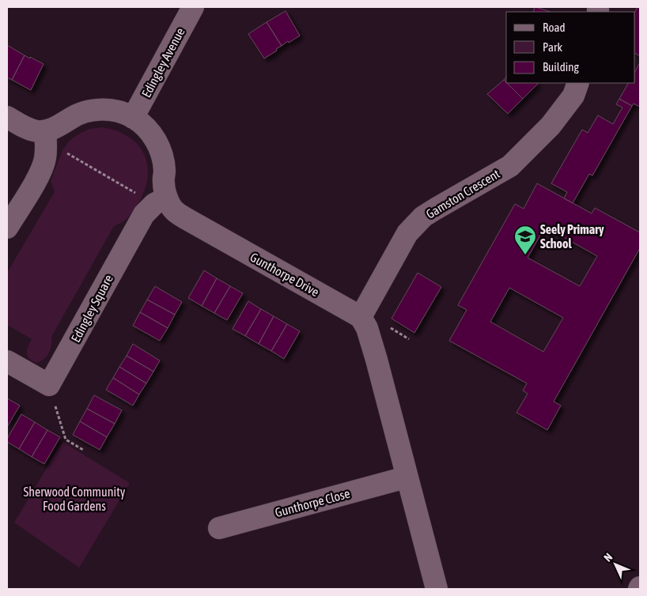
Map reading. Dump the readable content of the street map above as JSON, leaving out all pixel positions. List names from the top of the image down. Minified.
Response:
{"streets":{"street":["Edingley Avenue","Gamston Crescent","Gunthorpe Drive","Edingley Square","Gunthorpe Close"]},"crossings":[["Edingley Avenue","Gunthorpe Drive"],["Gamston Crescent","Gunthorpe Drive"],["Gunthorpe Drive","Edingley Square"]],"parks":["Sherwood Community Food Gardens"],"places":{"school or university":["Seely Primary School"]},"legend":["Road","Park","Building"],"north":"top left"}
